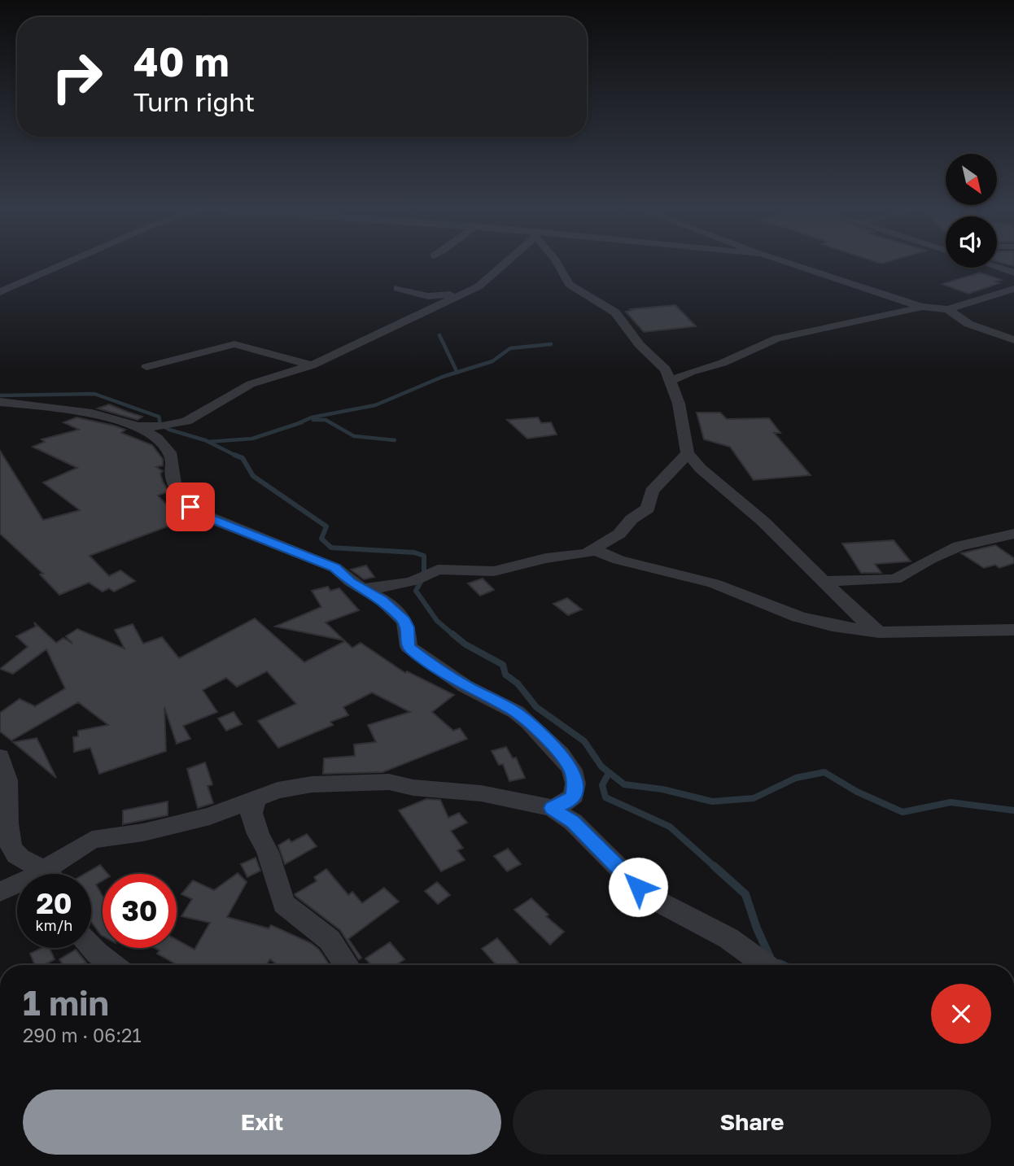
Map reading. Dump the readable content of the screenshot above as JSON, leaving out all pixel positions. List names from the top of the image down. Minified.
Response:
{"north":"bottom right","page":{"turn":["40 m","Turn right"],"speed":"20 km/h","limit":"30","heading":["1 min","290 m · 06:21"],"buttons":["Exit","Share"]}}
